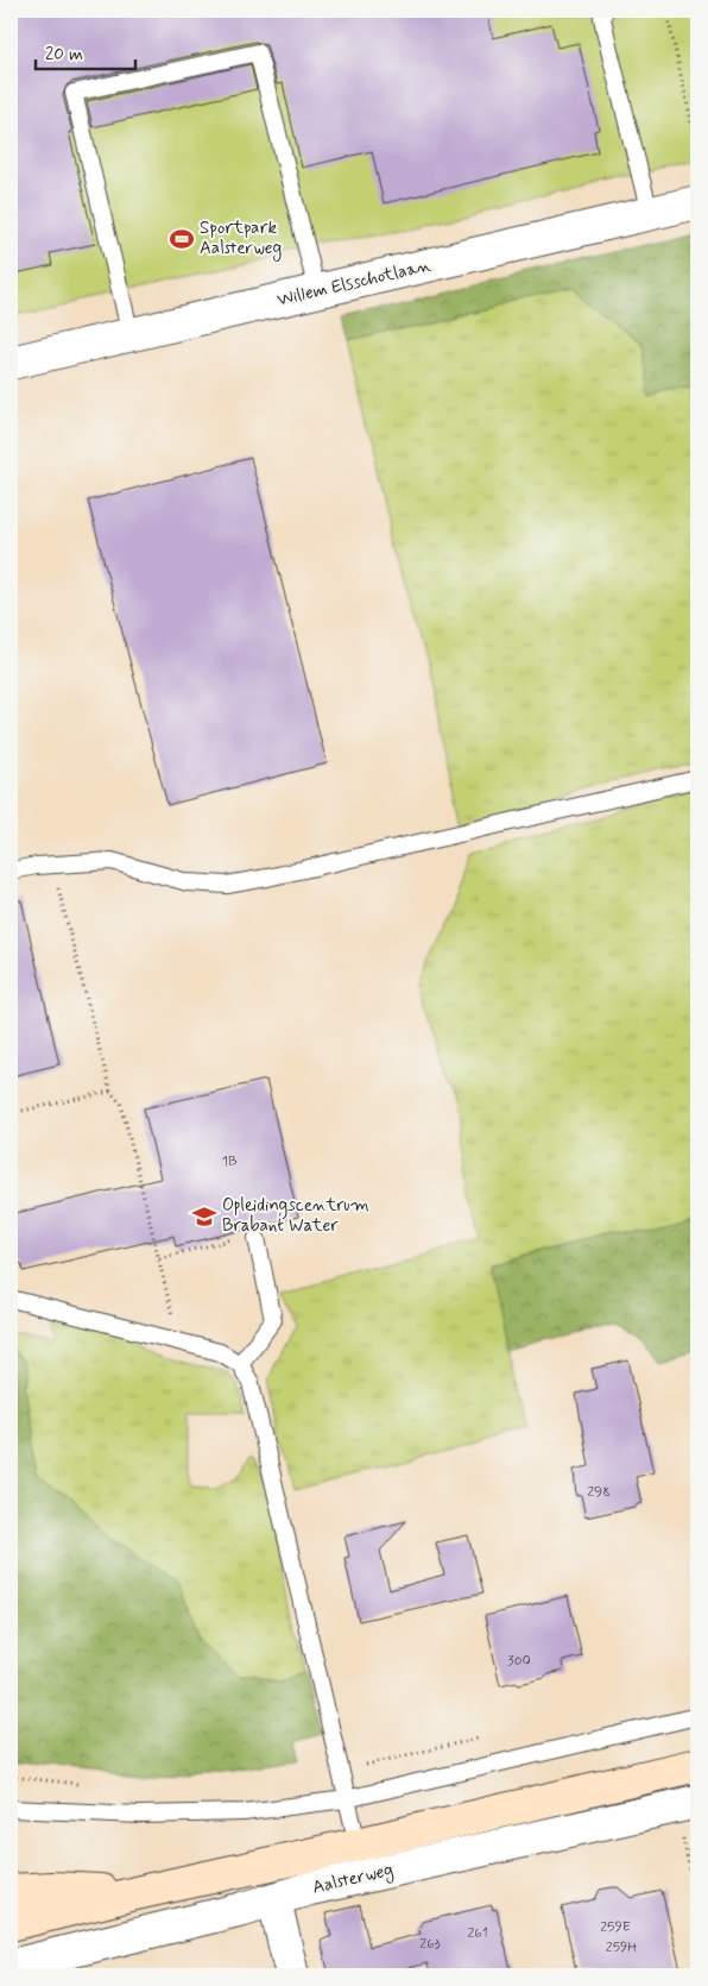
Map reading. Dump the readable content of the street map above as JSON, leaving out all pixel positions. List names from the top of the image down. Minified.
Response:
{"streets":{"main road":["Aalsterweg"],"street":["Willem Elsschotlaan"]},"places":{"sports":["Sportpark Aalsterweg"],"school or university":["Opleidingscentrum Brabant Water"]},"house_numbers":["1B","298","300","259E","261","263","259H"],"scale_bar":"20 m"}
